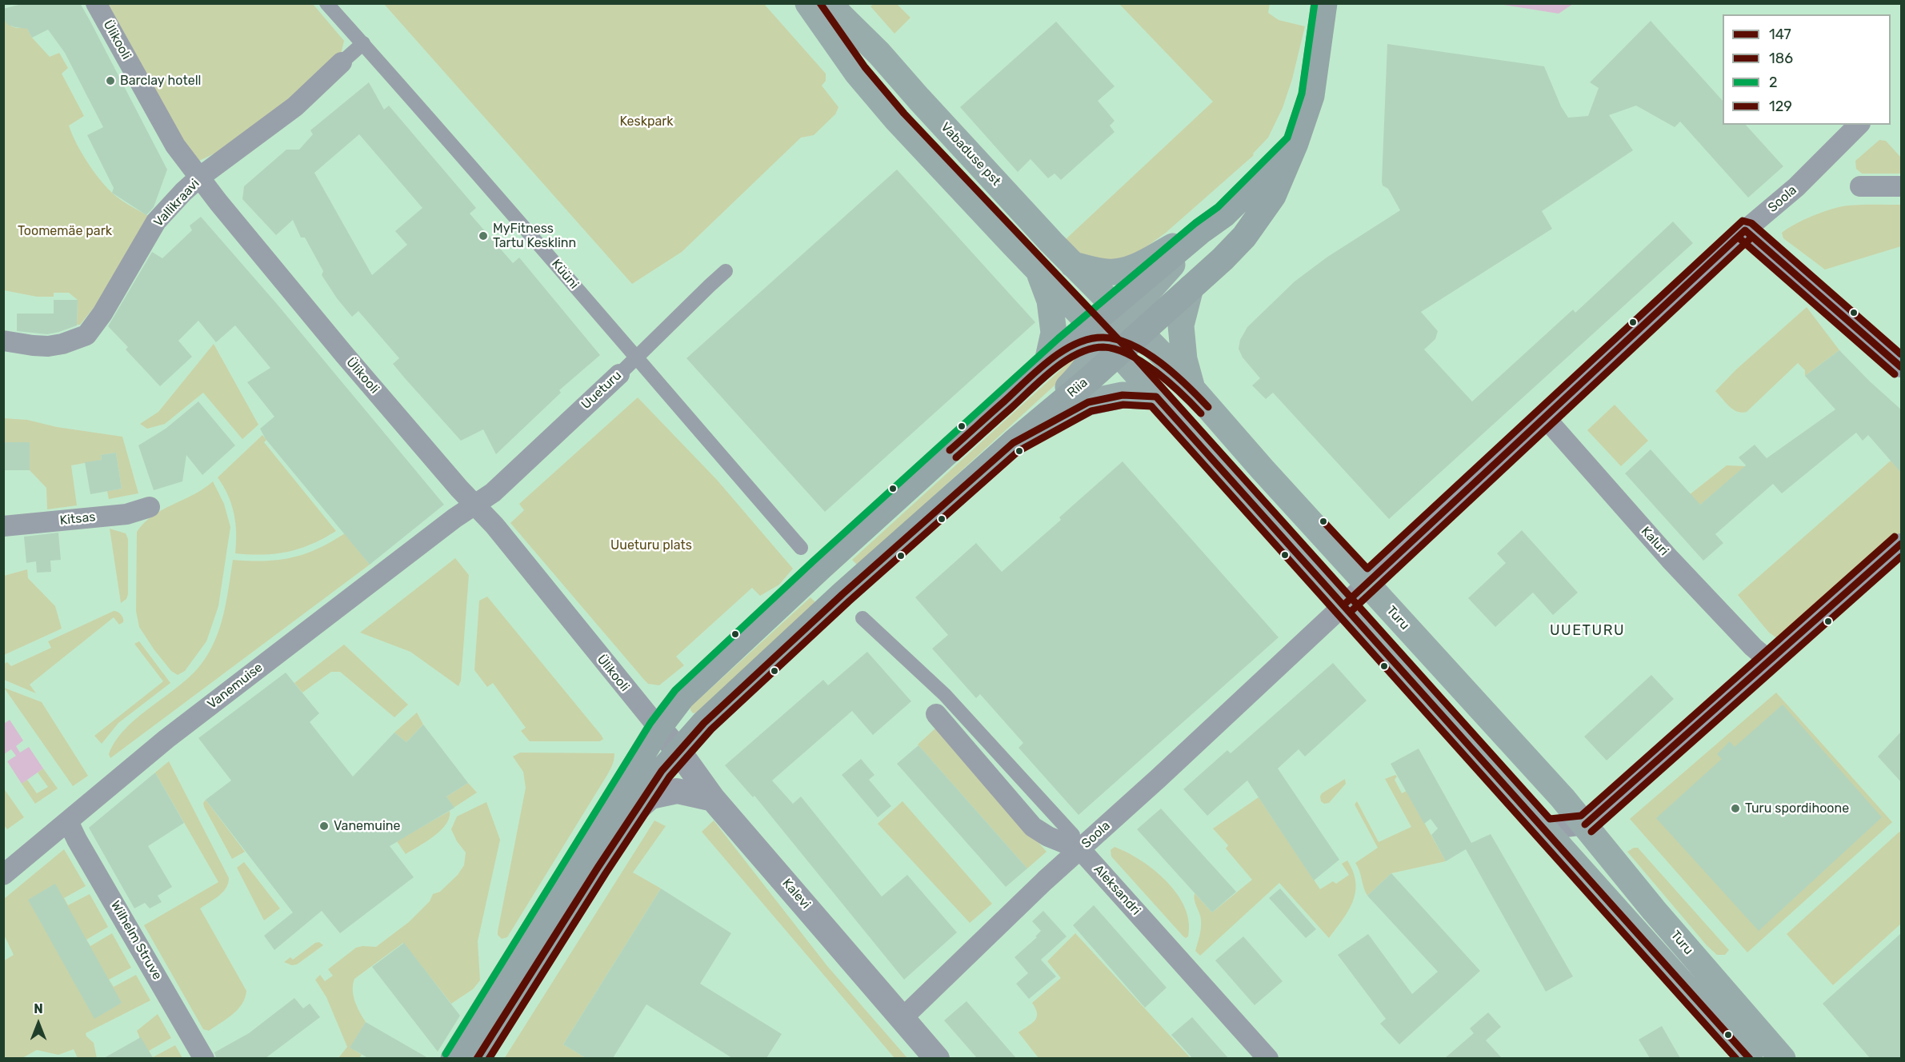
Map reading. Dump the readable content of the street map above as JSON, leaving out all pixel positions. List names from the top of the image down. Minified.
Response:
{"streets":{"highway":["Riia"],"main road":["Vabaduse pst","Turu"],"street":["Ülikooli","Soola","Vallikraavi","Küüni","Uueturu","Kitsas","Kaluri","Vanemuise","Aleksandri","Kalevi","Wilhelm Struve"]},"crossings":[["Ülikooli","Vallikraavi"],["Ülikooli","Riia"],["Ülikooli","Uueturu"],["Ülikooli","Vanemuise"],["Ülikooli","Kalevi"],["Vabaduse pst","Riia"],["Vabaduse pst","Turu"],["Soola","Kaluri"],["Soola","Turu"],["Soola","Aleksandri"],["Soola","Kalevi"],["Vallikraavi","Küüni"],["Küüni","Uueturu"],["Riia","Turu"],["Riia","Kalevi"],["Uueturu","Vanemuise"],["Vanemuise","Wilhelm Struve"]],"districts":["UUETURU"],"parks":["Keskpark","Toomemäe park","Uueturu plats"],"places":["Barclay hotell","MyFitness Tartu Kesklinn","Turu spordihoone","Vanemuine"],"lines":["transit line 2","transit line 129","transit line 147","transit line 186"],"legend":["147","186","2","129"],"north":"top"}
